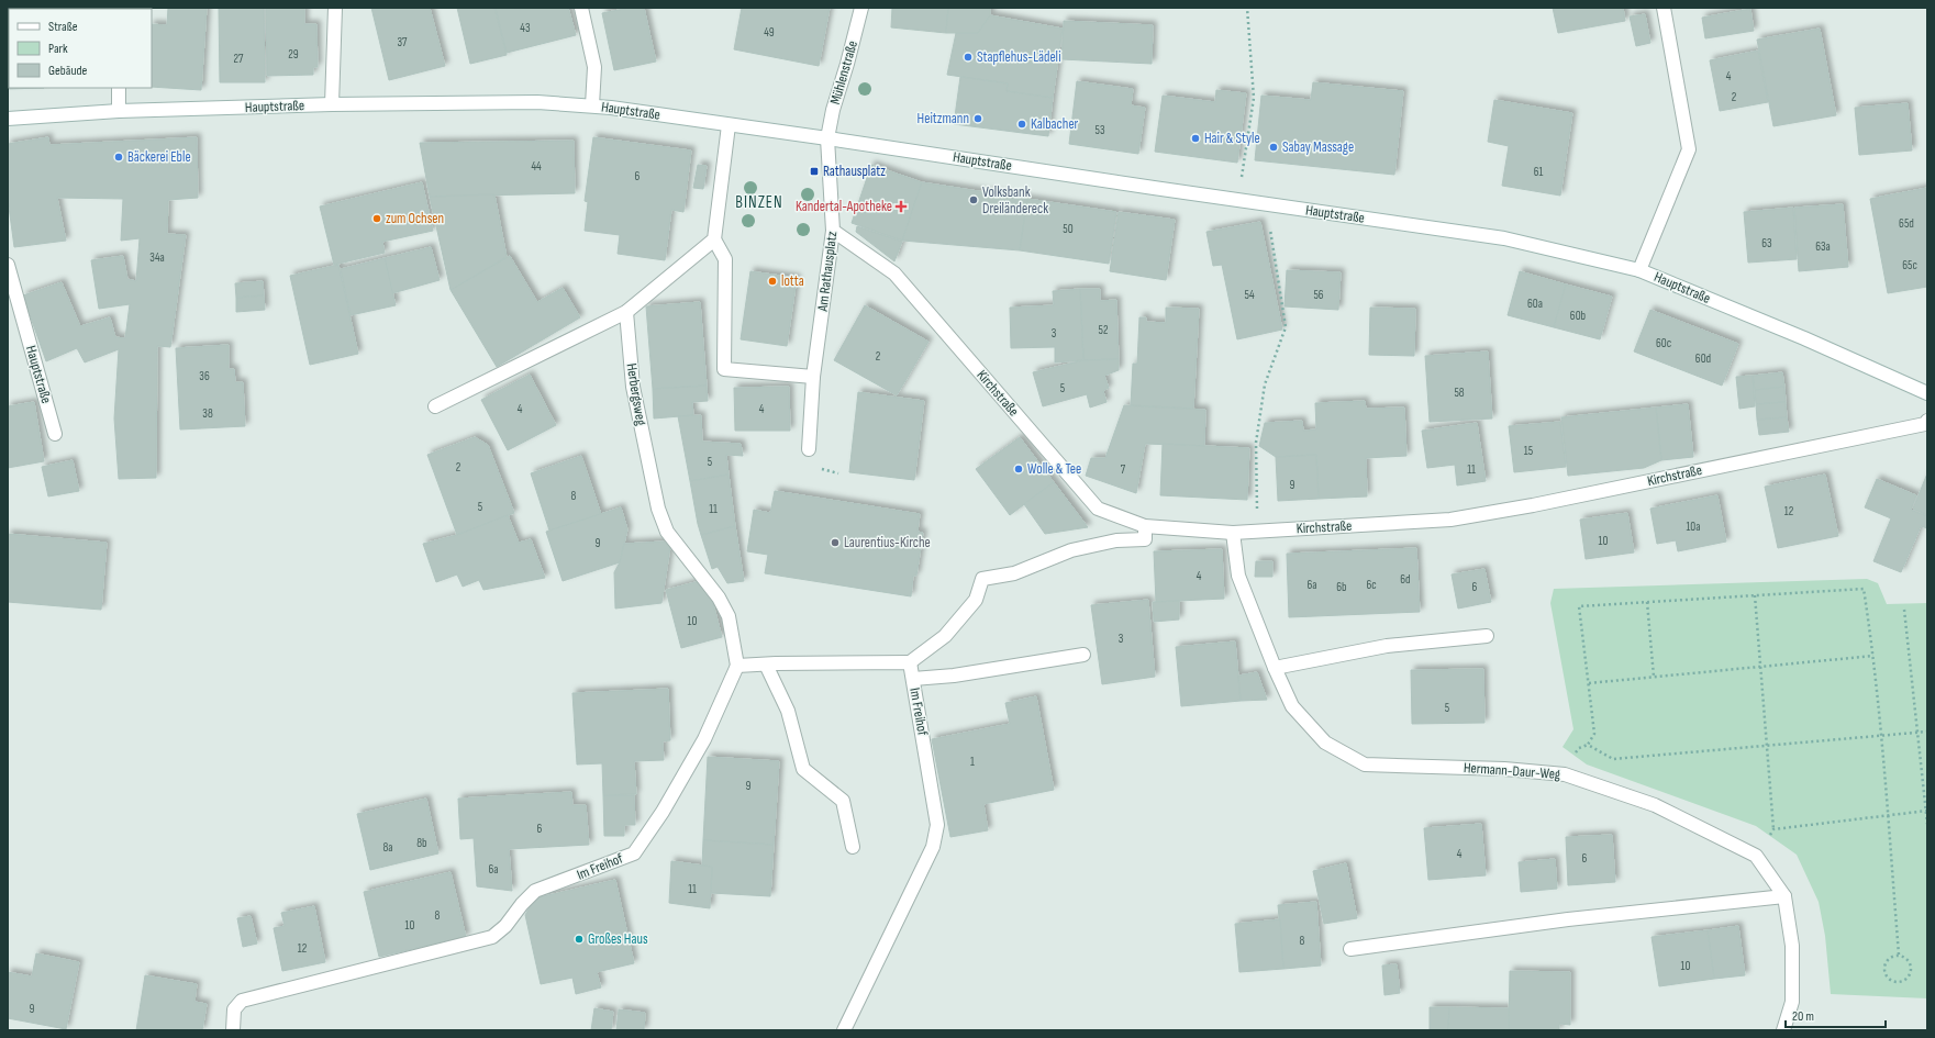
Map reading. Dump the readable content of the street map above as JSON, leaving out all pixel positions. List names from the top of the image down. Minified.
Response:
{"streets":{"street":["Mühlenstraße","Hauptstraße","Am Rathausplatz","Kirchstraße","Herbergsweg","Im Freihof","Hermann-Daur-Weg"]},"crossings":[["Mühlenstraße","Hauptstraße"],["Mühlenstraße","Am Rathausplatz"],["Hauptstraße","Am Rathausplatz"],["Am Rathausplatz","Kirchstraße"],["Kirchstraße","Hermann-Daur-Weg"],["Herbergsweg","Im Freihof"]],"districts":["BINZEN"],"places":{"other":["Stapflehus-Lädeli","Heitzmann","Kalbacher","Hair & Style","Sabay Massage","Bäckerei Eble","Volksbank Dreiländereck","zum Ochsen","lotta","Wolle & Tee","Laurentius-Kirche","Großes Haus"],"transit":["Rathausplatz"],"health":["Kandertal-Apotheke"]},"house_numbers":["43","49","37","29","27","4","2","53","44","61","6","65d","50","63","63a","34a","65c","54","56","60a","60b","52","3","60c","2","60d","36","5","58","4","4","38","15","5","2","7","11","9","8","5","11","12","10a","10","9","4","6d","6a","6c","6b","6","10","3","5","1","9","6","8b","8a","4","6","6a","11","8","10","8","12","10","9"],"legend":["Straße","Park","Gebäude"],"scale_bar":"20 m"}
